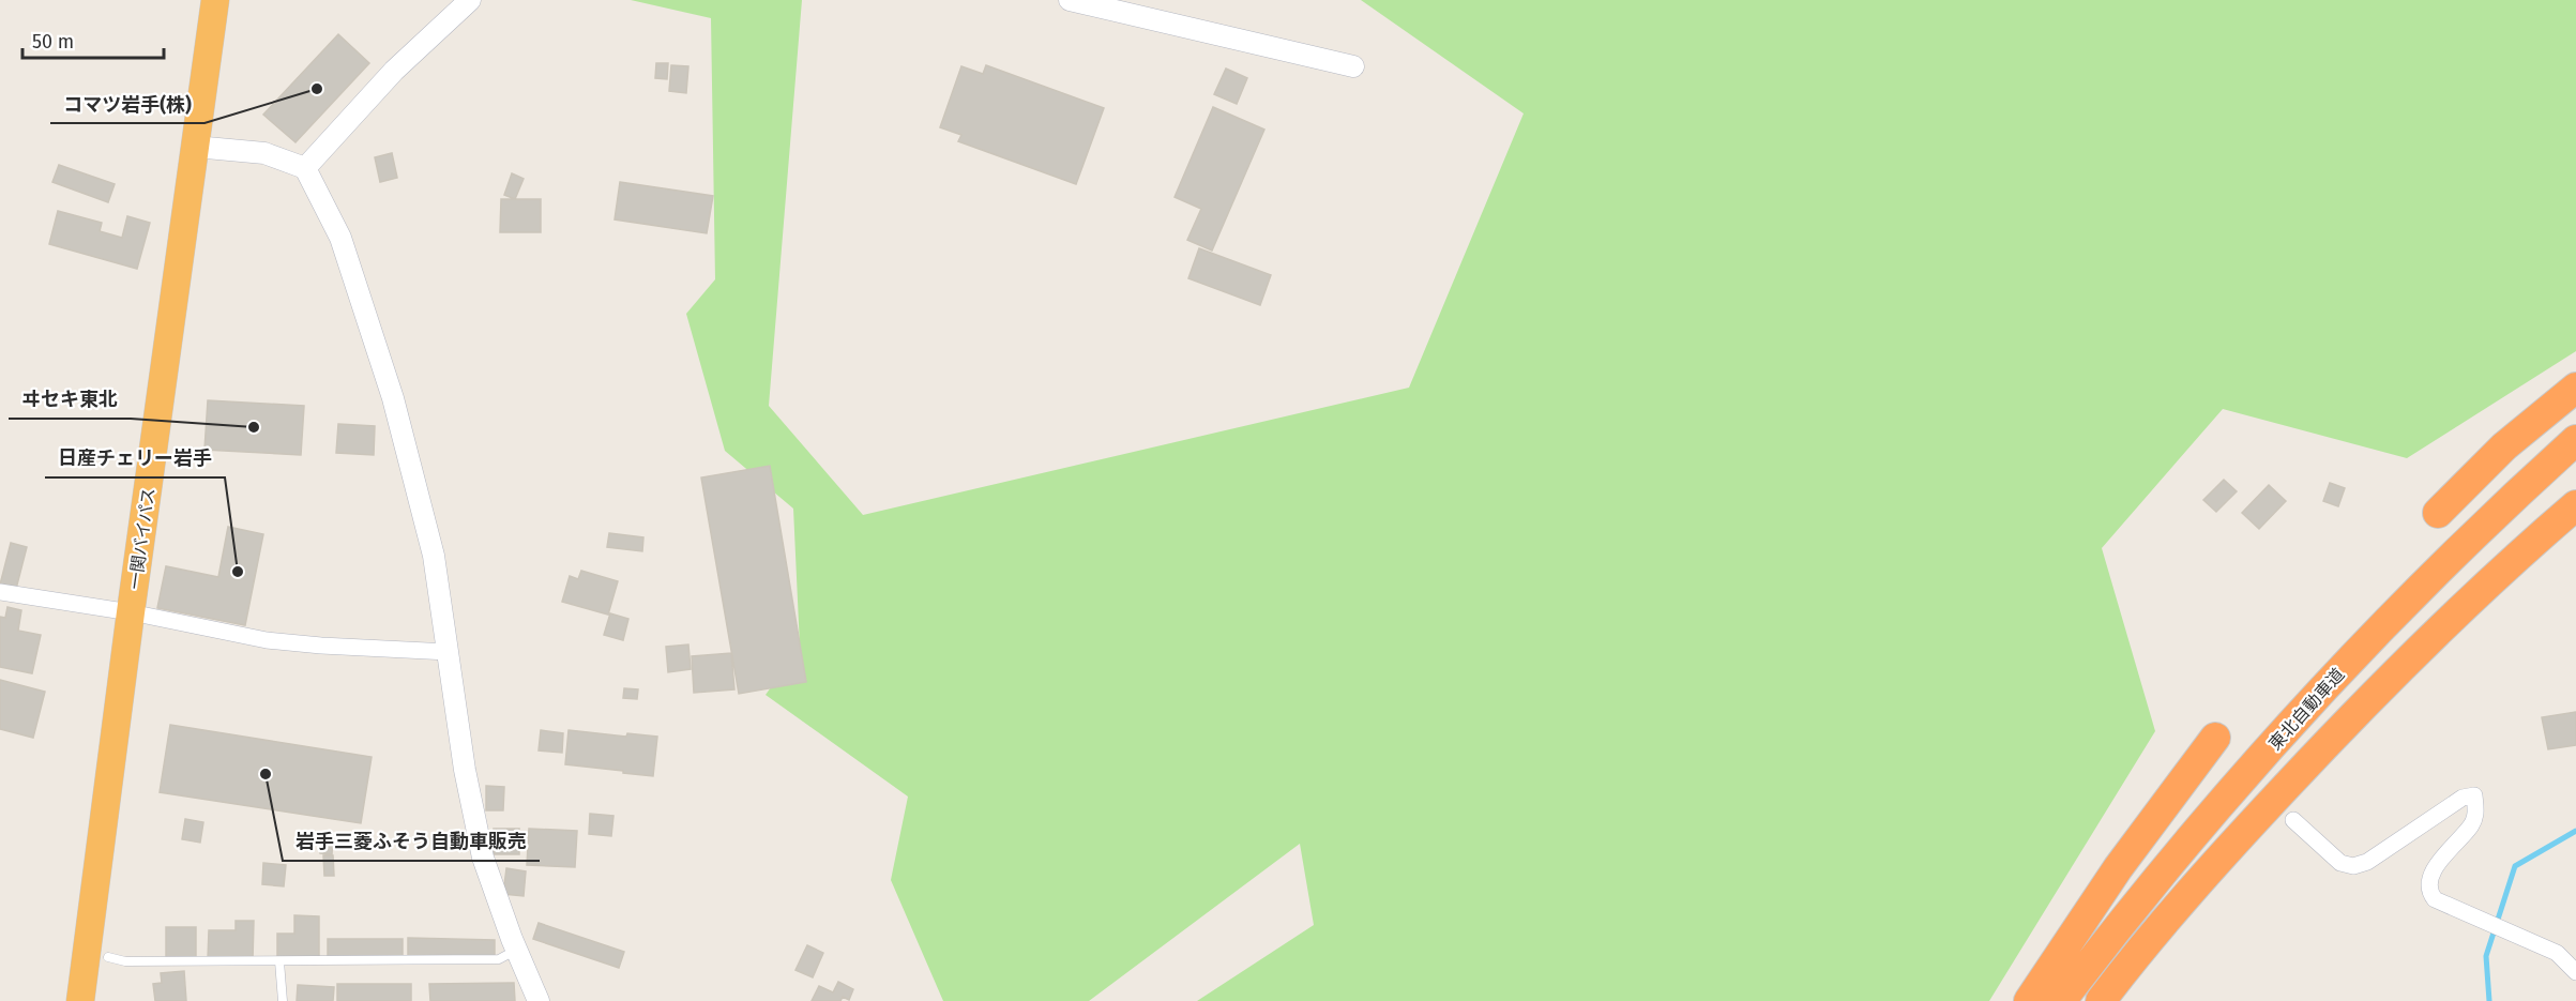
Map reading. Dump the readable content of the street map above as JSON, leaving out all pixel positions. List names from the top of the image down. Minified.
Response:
{"streets":{"highway":["一関バイパス","東北自動車道"]},"places":["コマツ岩手(株)","ヰセキ東北","日産チェリー岩手","岩手三菱ふそう自動車販売"],"scale_bar":"50 m"}
